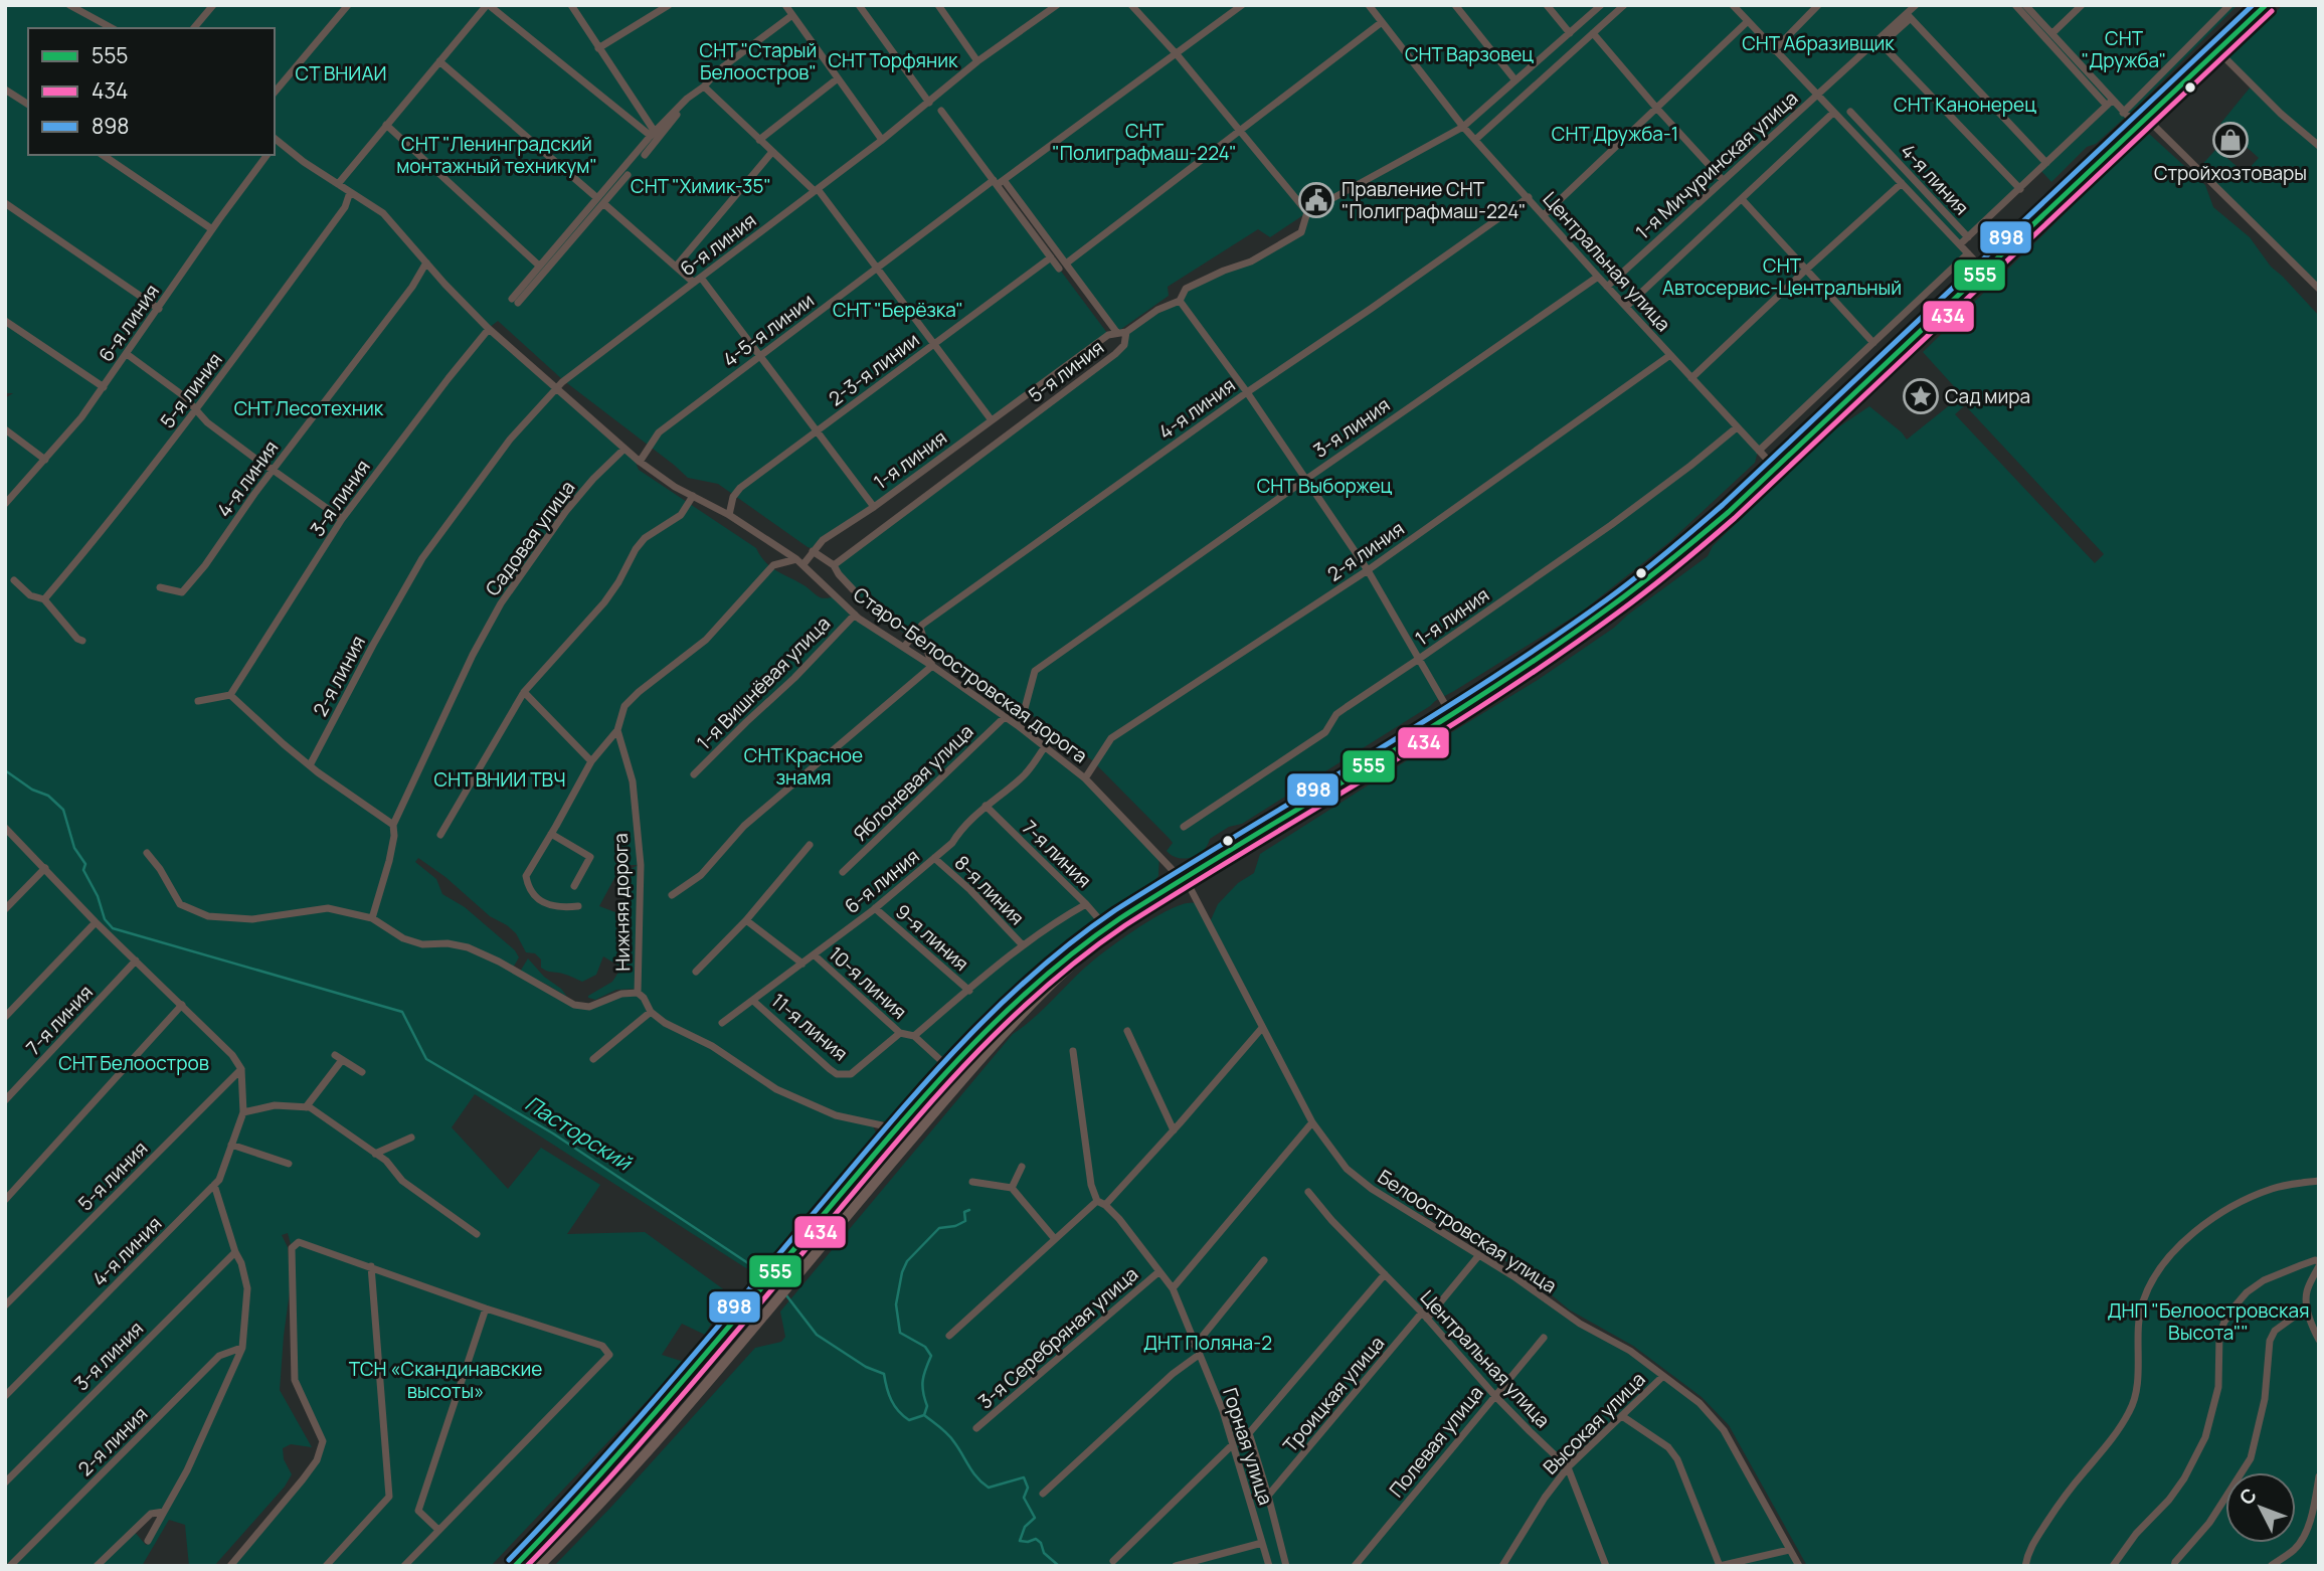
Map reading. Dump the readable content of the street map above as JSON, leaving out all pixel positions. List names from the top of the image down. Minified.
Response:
{"streets":{"street":["1-я Мичуринская улица","4-я линия","6-я линия","Центральная улица","4-5-я линии","2-3-я линии","5-я линия","3-я линия","1-я линия","Садовая улица","2-я линия","Старо-Белоостровская дорога","1-я Вишнёвая улица","Яблоневая улица","7-я линия","8-я линия","Нижняя дорога","9-я линия","10-я линия","11-я линия","Белоостровская улица","3-я Серебряная улица","Троицкая улица","Высокая улица","Полевая улица","Горная улица"]},"crossings":[["1-я Мичуринская улица","Центральная улица"],["4-я линия","Центральная улица"],["4-я линия","Старо-Белоостровская дорога"],["6-я линия","2-я линия"],["6-я линия","Старо-Белоостровская дорога"],["6-я линия","7-я линия"],["6-я линия","8-я линия"],["6-я линия","9-я линия"],["6-я линия","10-я линия"],["6-я линия","11-я линия"],["Центральная улица","3-я линия"],["Центральная улица","1-я линия"],["Центральная улица","2-я линия"],["Центральная улица","Троицкая улица"],["Центральная улица","Высокая улица"],["Центральная улица","Полевая улица"],["4-5-я линии","Старо-Белоостровская дорога"],["2-3-я линии","Старо-Белоостровская дорога"],["5-я линия","Старо-Белоостровская дорога"],["3-я линия","Старо-Белоостровская дорога"],["1-я линия","Старо-Белоостровская дорога"],["Садовая улица","Старо-Белоостровская дорога"],["2-я линия","Старо-Белоостровская дорога"],["Старо-Белоостровская дорога","1-я Вишнёвая улица"],["Старо-Белоостровская дорога","Яблоневая улица"],["Старо-Белоостровская дорога","Белоостровская улица"],["10-я линия","11-я линия"],["Белоостровская улица","Троицкая улица"],["Белоостровская улица","Высокая улица"],["3-я Серебряная улица","Горная улица"]],"water":["Пасторский"],"parks":["СНТ \"Дружба\"","СНТ Абразивщик","СНТ \"Старый Белоостров\"","СНТ Варзовец","СНТ Торфяник","СТ ВНИАИ","СНТ Канонерец","СНТ \"Полиграфмаш-224\"","СНТ Дружба-1","СНТ \"Ленинградский монтажный техникум\"","СНТ \"Химик-35\"","СНТ Автосервис-Центральный","СНТ \"Берёзка\"","СНТ Лесотехник","СНТ Выборжец","СНТ Красное знамя","СНТ ВНИИ ТВЧ","СНТ Белоостров","ДНП \"Белоостровская Высота\"\"","ДНТ Поляна-2","ТСН «Скандинавские высоты»"],"places":{"shop":["Стройхозтовары"],"public building":["Правление СНТ \"Полиграфмаш-224\""],"place":["Сад мира"]},"lines":["transit line 555","transit line 898","transit line 434"],"legend":["555","434","898"],"north":"top left"}
